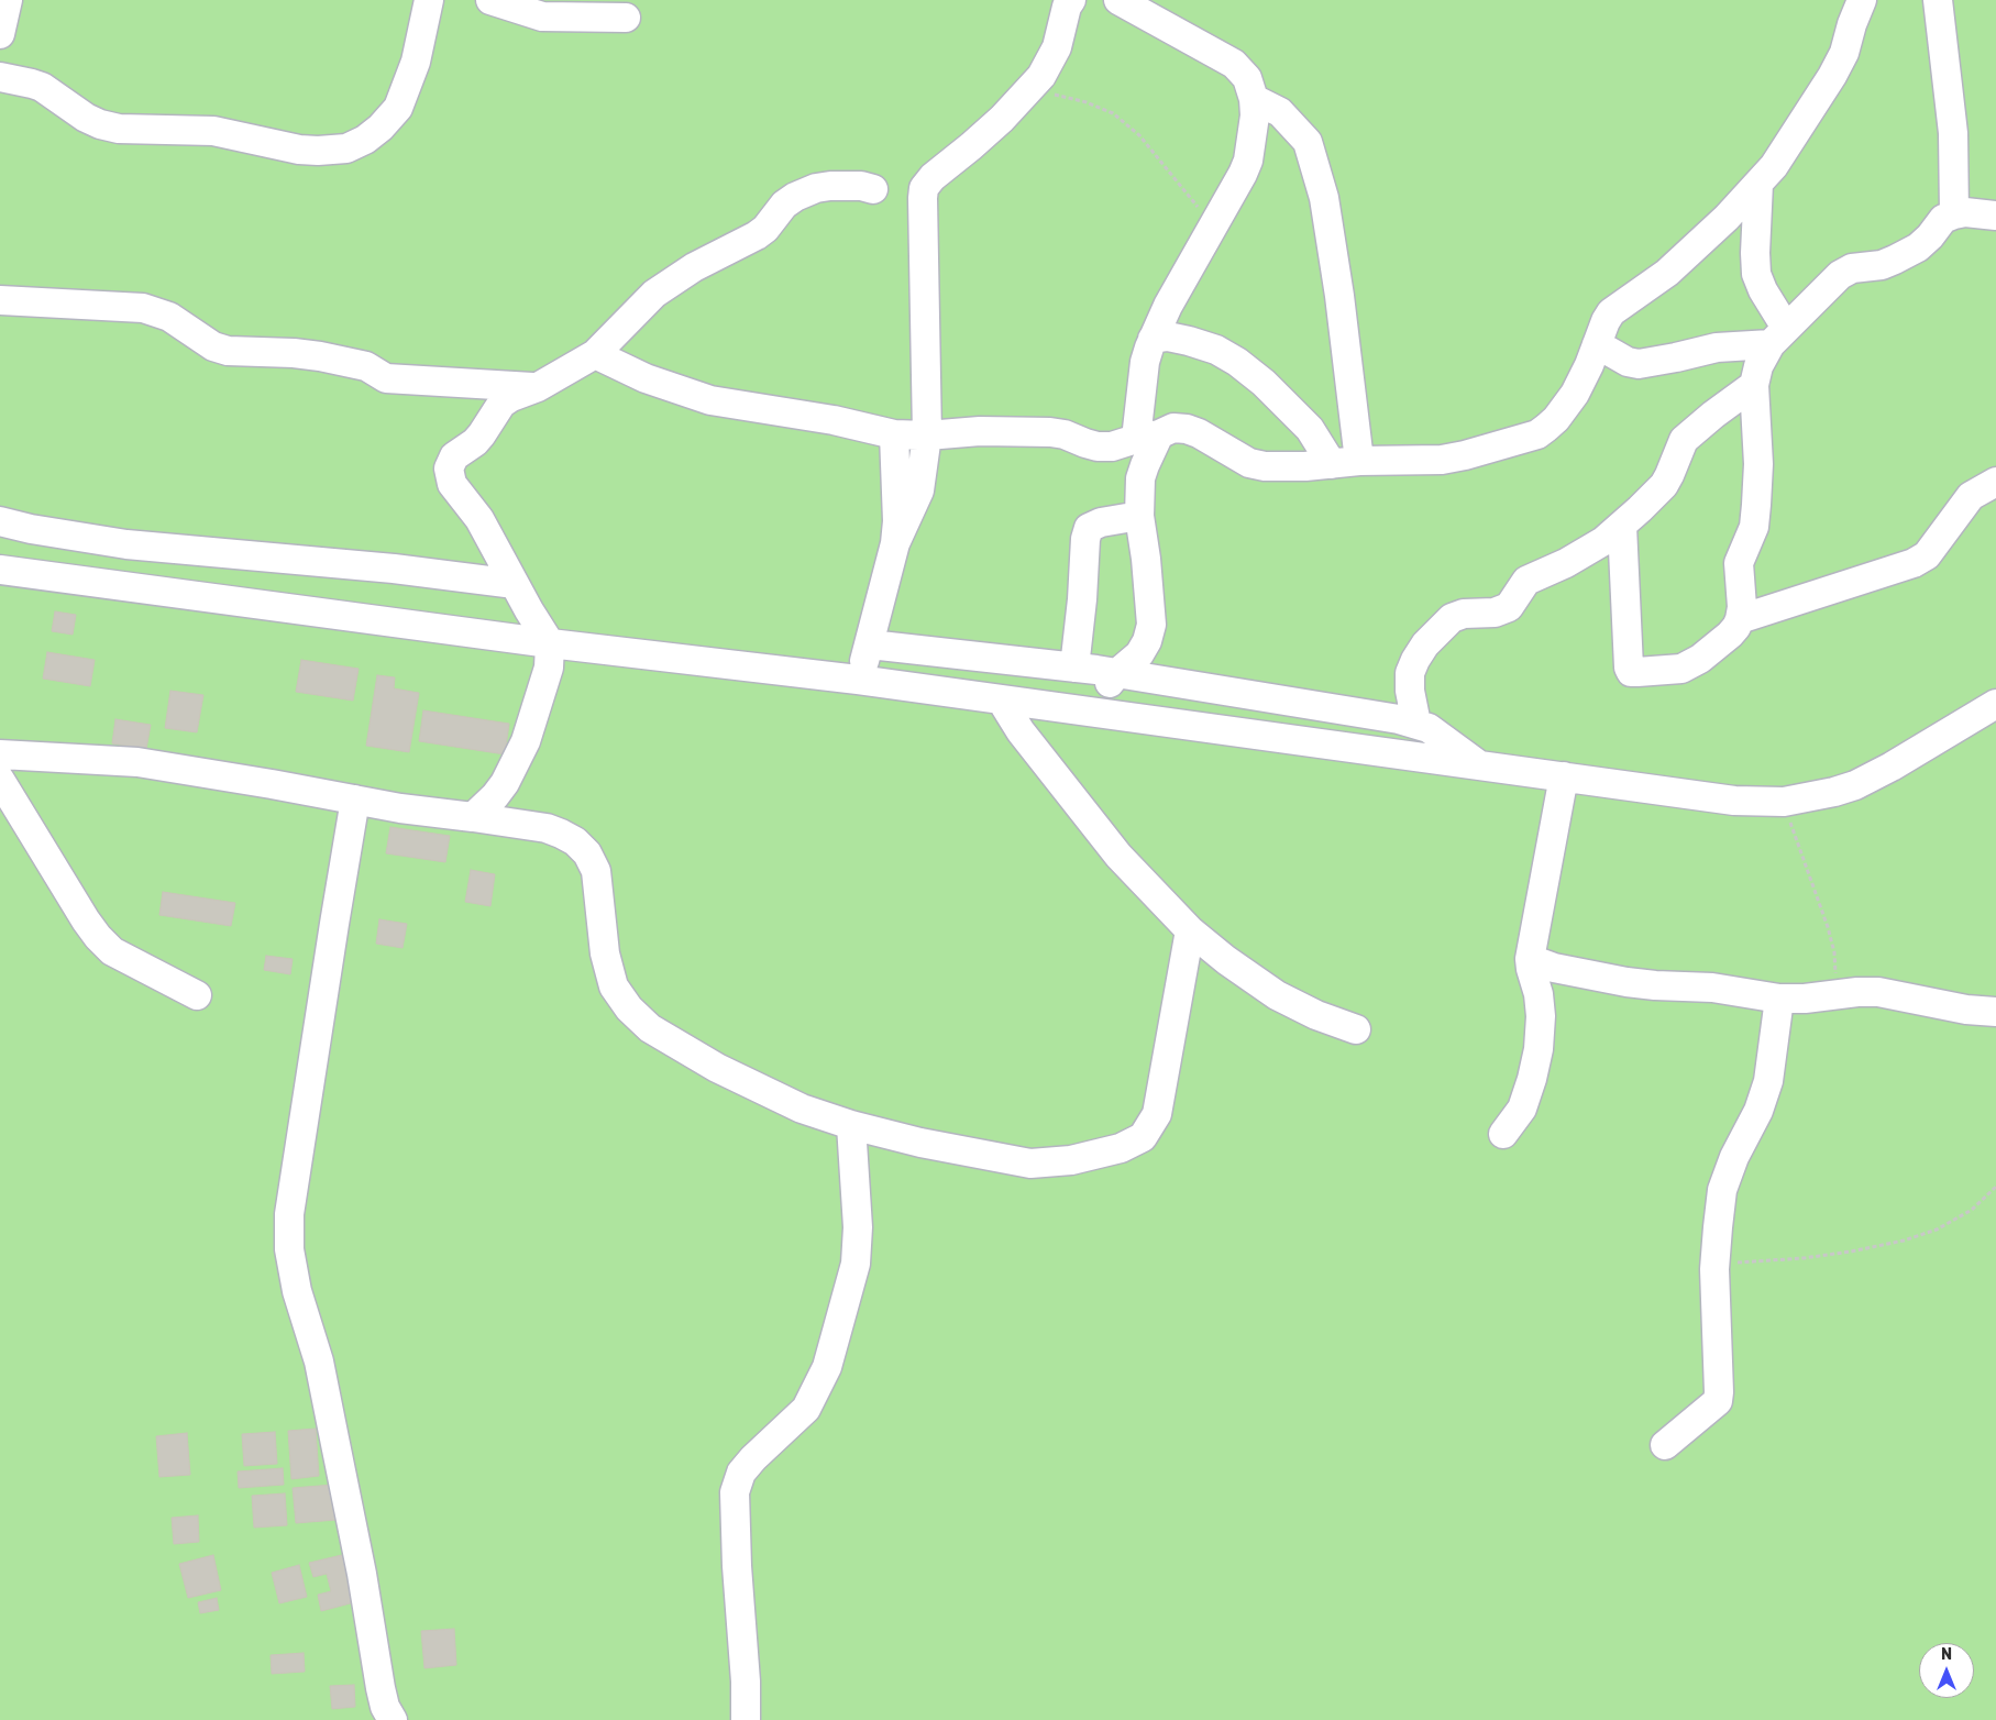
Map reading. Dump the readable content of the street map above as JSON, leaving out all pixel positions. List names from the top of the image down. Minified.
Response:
{"north":"top"}
